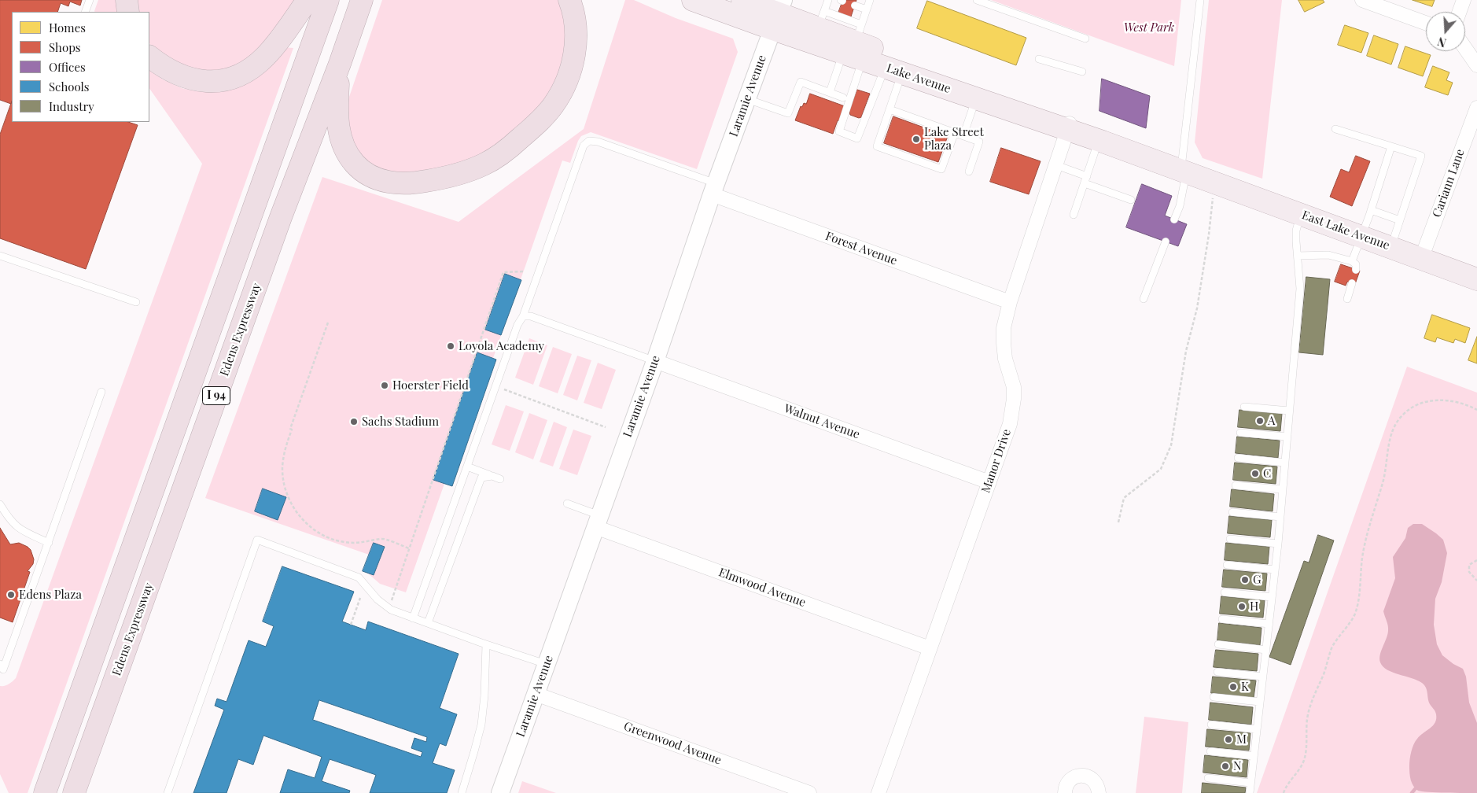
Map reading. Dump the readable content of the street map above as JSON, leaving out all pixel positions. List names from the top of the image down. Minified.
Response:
{"streets":{"highway":["Edens Expressway","I 94"],"main road":["Lake Avenue","East Lake Avenue"],"street":["Laramie Avenue","Cariann Lane","Forest Avenue","Walnut Avenue","Manor Drive","Elmwood Avenue","Greenwood Avenue"]},"crossings":[["Lake Avenue","Laramie Avenue"],["Lake Avenue","East Lake Avenue"],["Lake Avenue","Manor Drive"],["Laramie Avenue","Forest Avenue"],["Laramie Avenue","Walnut Avenue"],["Laramie Avenue","Elmwood Avenue"],["Laramie Avenue","Greenwood Avenue"],["Cariann Lane","East Lake Avenue"],["Forest Avenue","Manor Drive"],["Walnut Avenue","Manor Drive"],["Manor Drive","Elmwood Avenue"]],"parks":["West Park"],"places":["Lake Street Plaza","Loyola Academy","Hoerster Field","A","Sachs Stadium","C","G","Edens Plaza","H","K","M","N"],"legend":["Homes","Shops","Offices","Schools","Industry"],"north":"bottom"}
